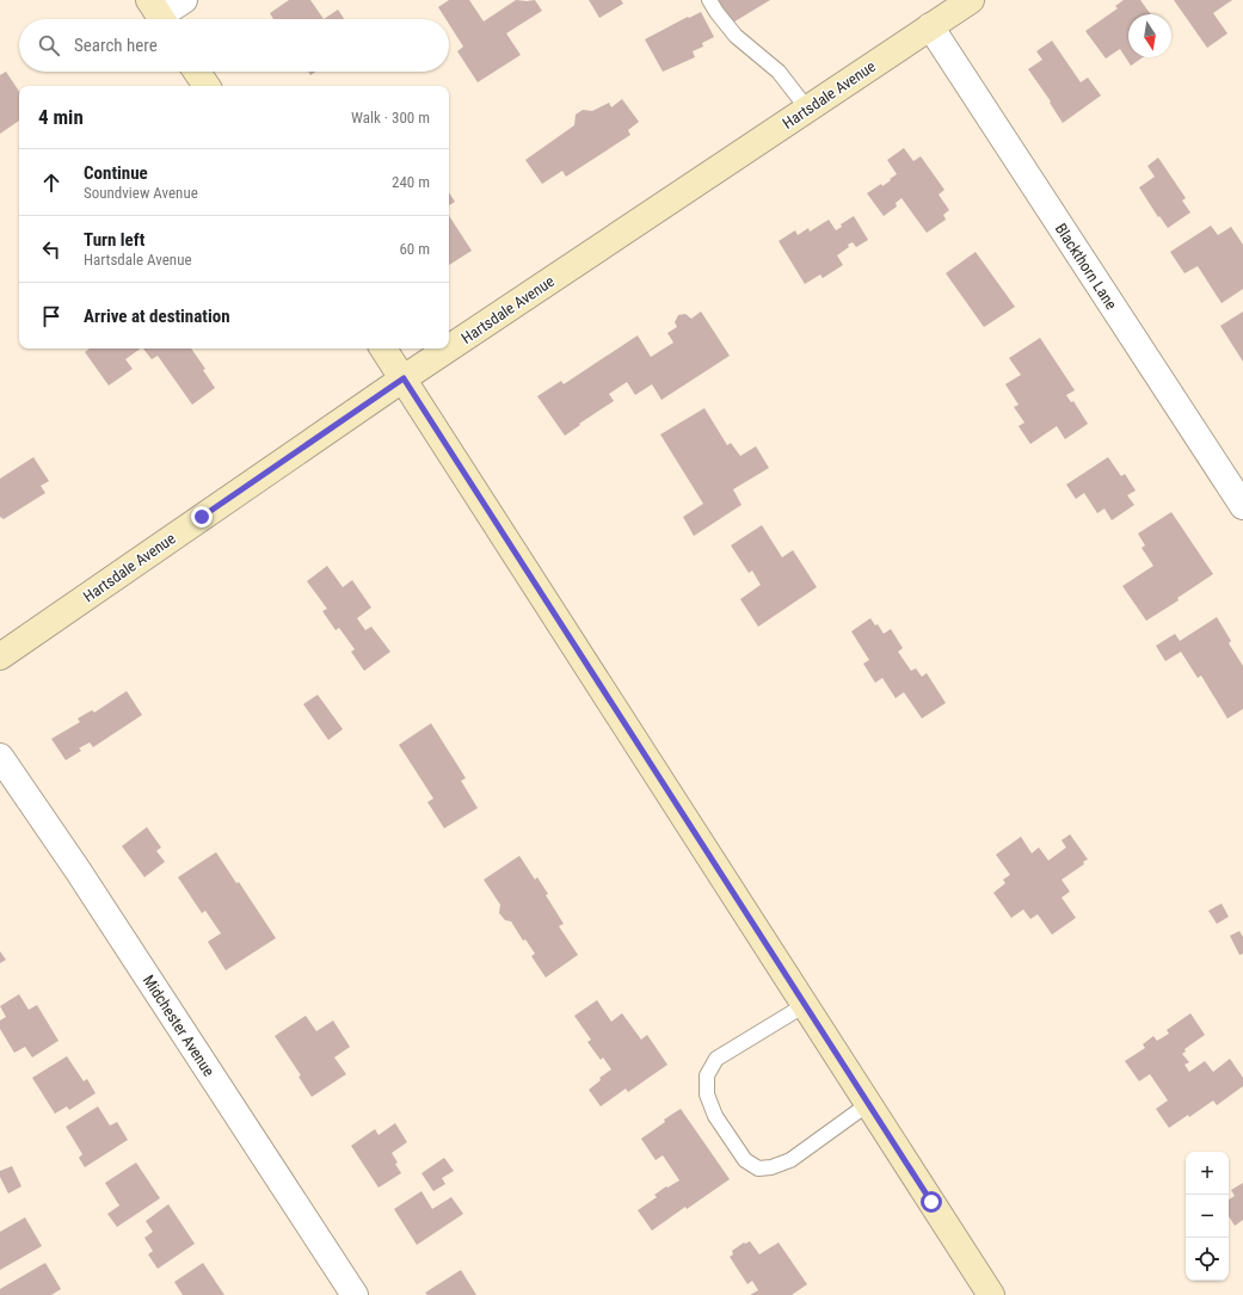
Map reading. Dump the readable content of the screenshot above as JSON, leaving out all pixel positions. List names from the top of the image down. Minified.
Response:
{"streets":{"street":["Hartsdale Avenue","Blackthorn Lane","Midchester Avenue"]},"crossings":[["Hartsdale Avenue","Blackthorn Lane"]],"north":"bottom","page":{"search":"Search here","heading":["4 min","Walk · 300 m"],"list":[["Continue","Soundview Avenue","240 m"],["Turn left","Hartsdale Avenue","60 m"],"Arrive at destination"],"map_buttons":["+","−"]}}
